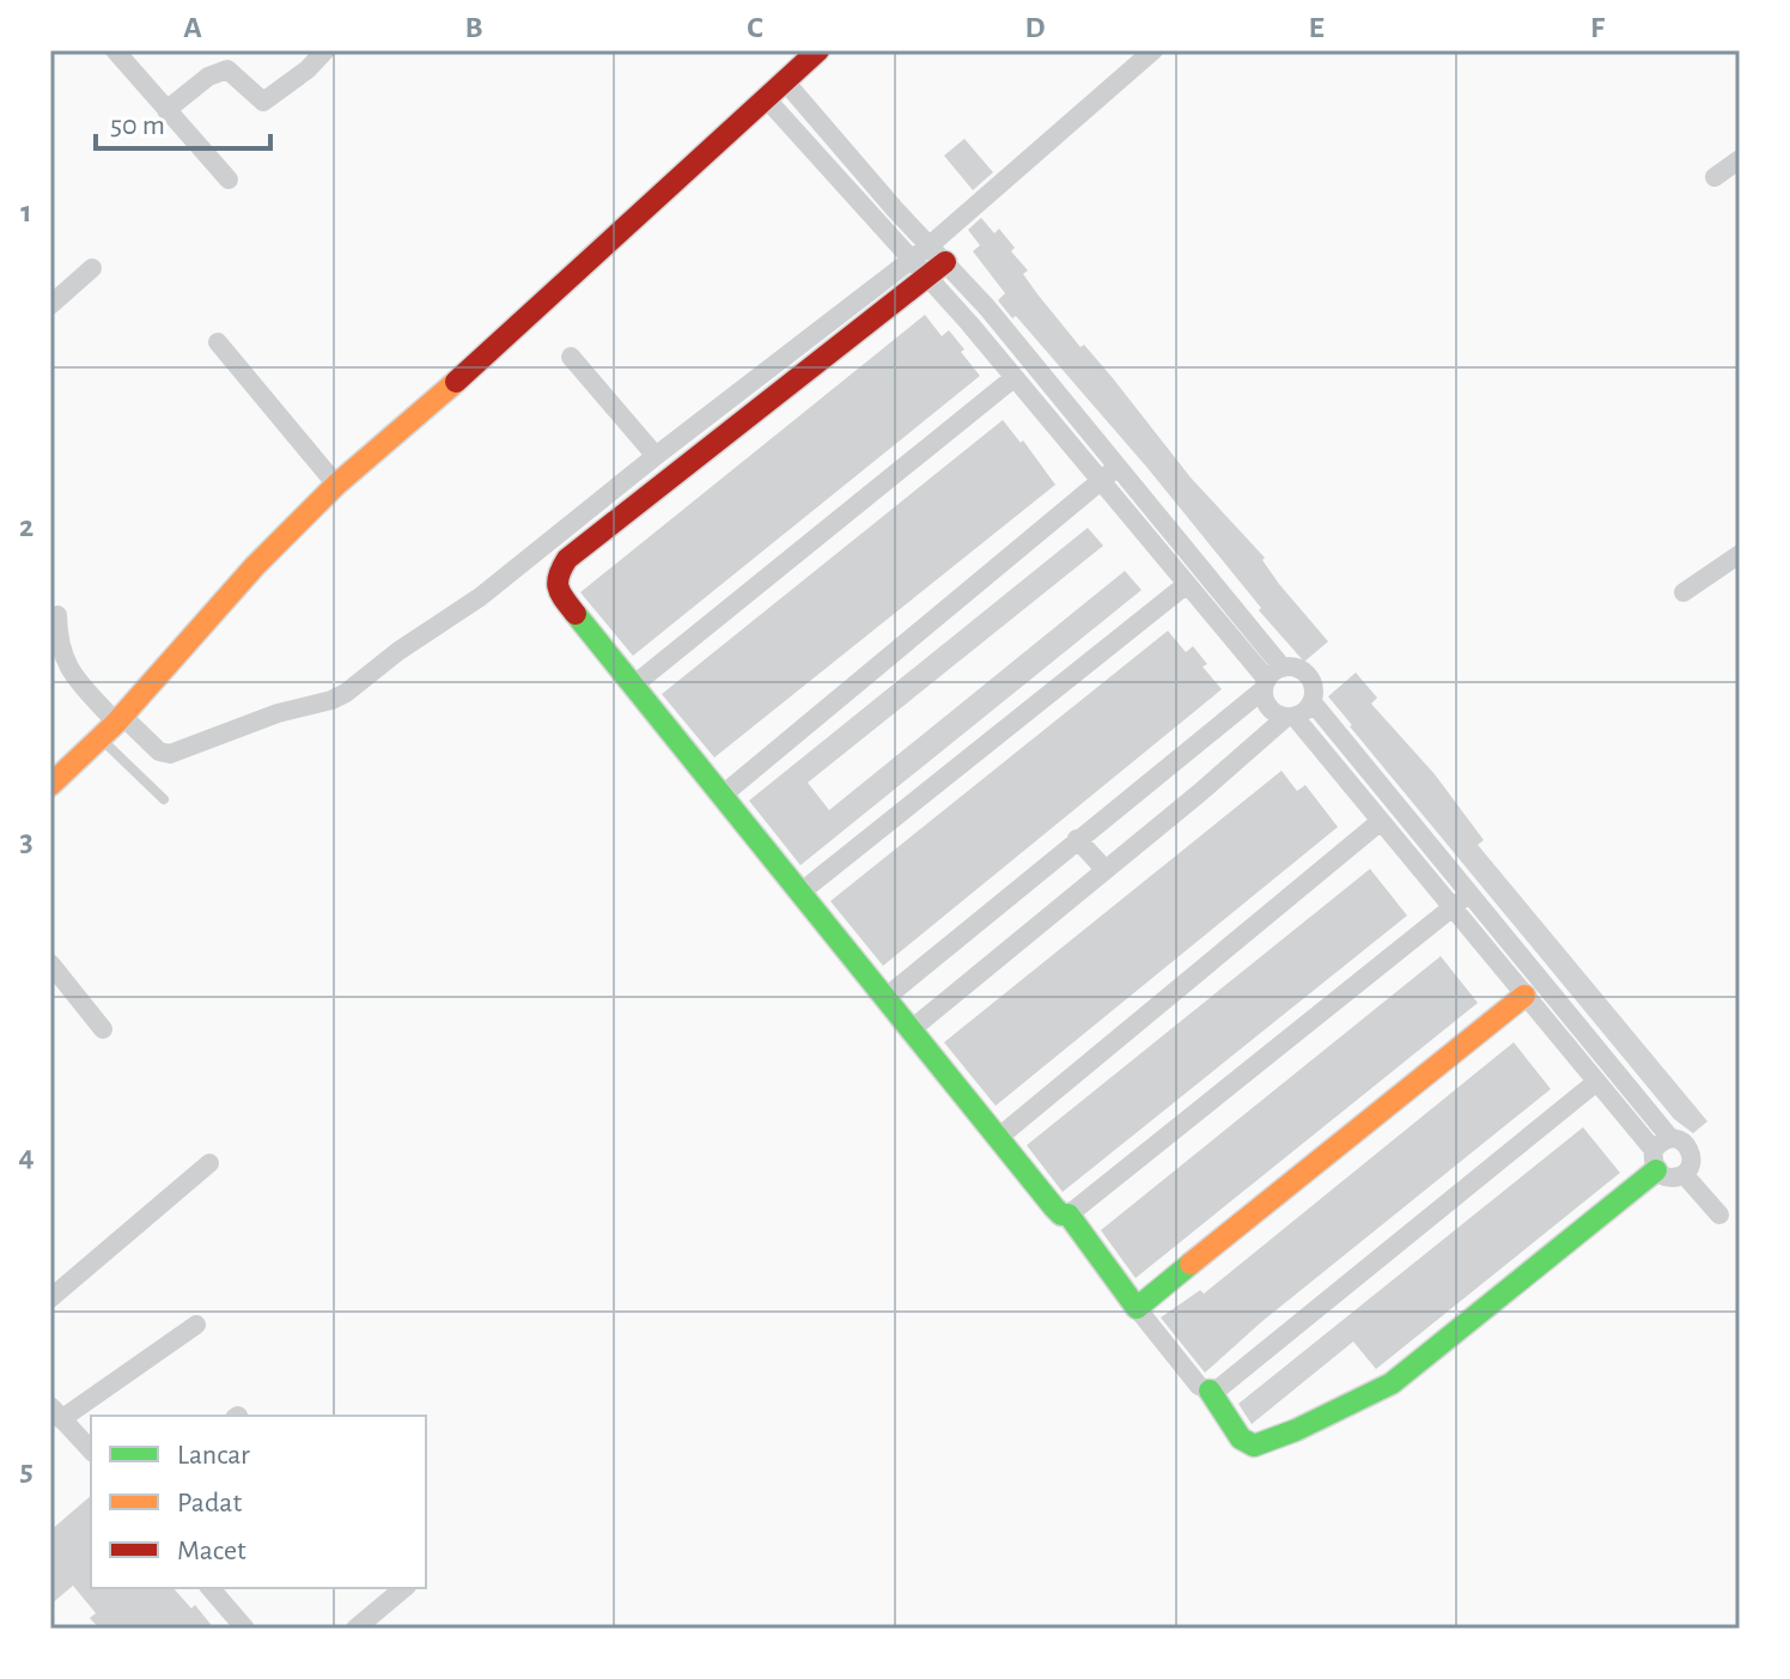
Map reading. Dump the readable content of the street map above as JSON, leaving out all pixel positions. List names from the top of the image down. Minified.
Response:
{"legend":["Lancar","Padat","Macet"],"scale_bar":"50 m","grid":{"columns":["A","B","C","D","E","F"],"rows":["1","2","3","4","5"]}}
